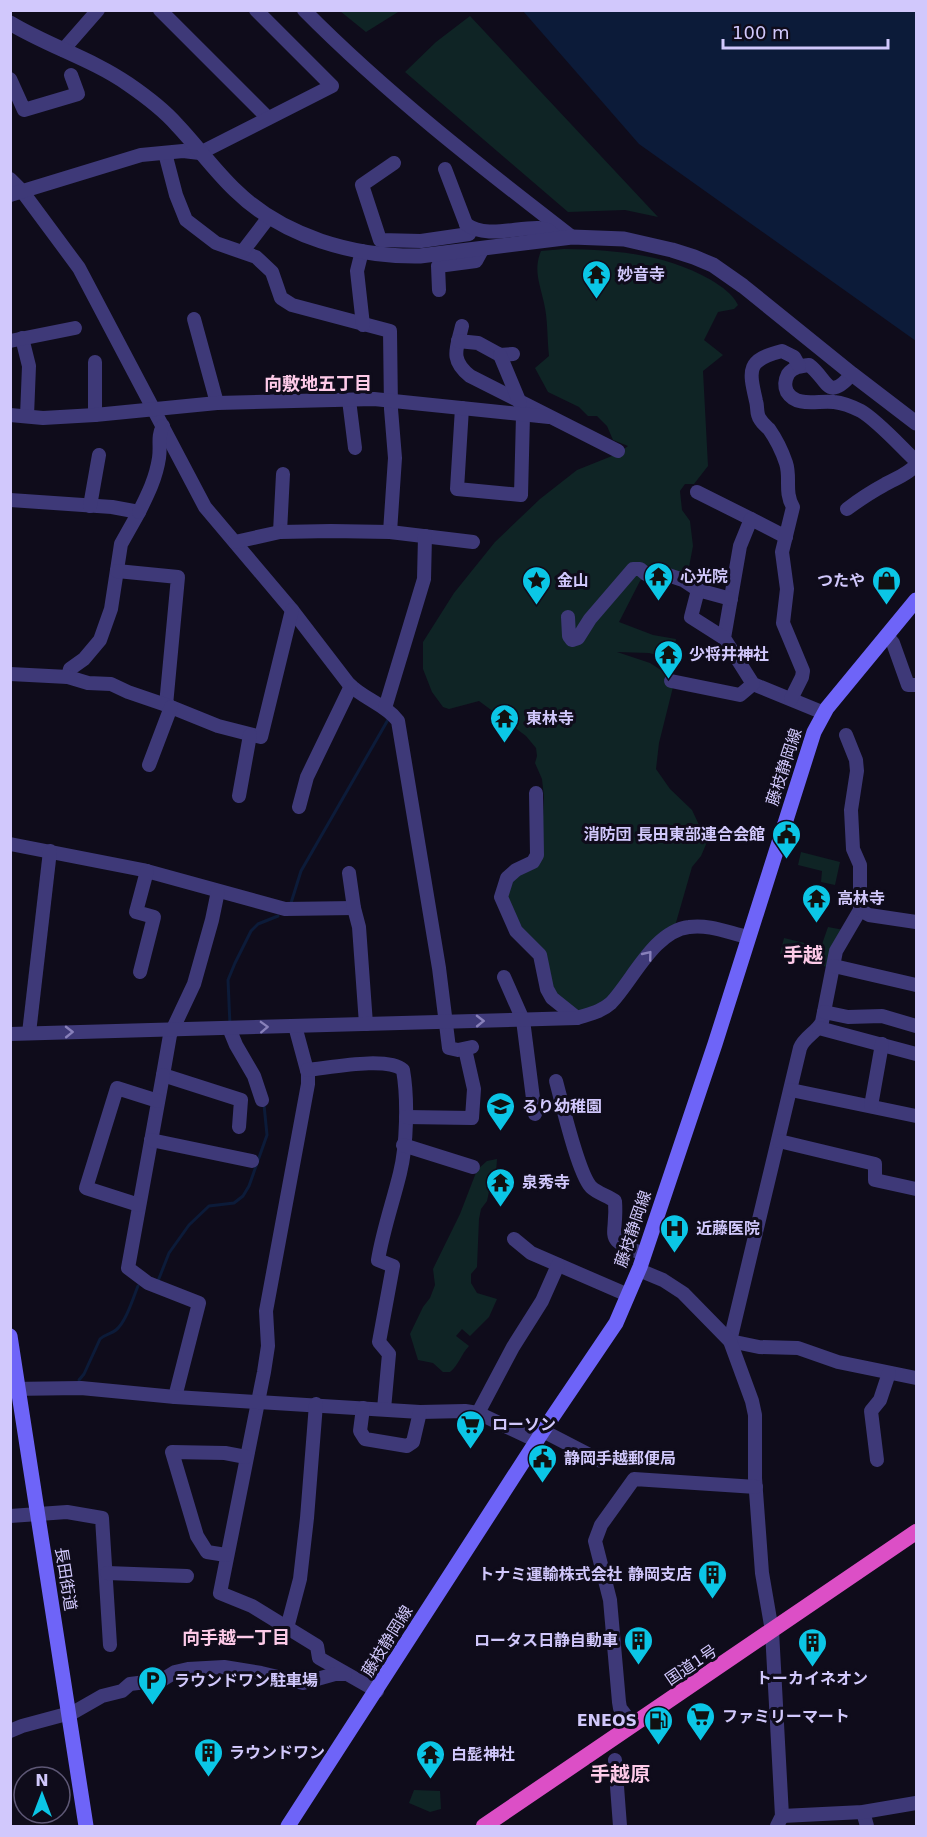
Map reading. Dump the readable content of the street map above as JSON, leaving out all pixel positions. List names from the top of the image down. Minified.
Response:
{"streets":{"highway":["国道1号"],"main road":["藤枝静岡線","長田街道"]},"districts":["向敷地五丁目","手越","向手越一丁目","手越原"],"places":{"temple":["妙音寺","心光院","少将井神社","東林寺","高林寺","泉秀寺","白髭神社"],"place":["金山"],"shop":["つたや"],"public building":["消防団 長田東部連合会館","静岡手越郵便局"],"school or university":["るり幼稚園"],"hospital":["近藤医院"],"supermarket":["ローソン","ファミリーマート"],"building":["トナミ運輸株式会社 静岡支店","ロータス日静自動車","トーカイネオン","ラウンドワン"],"parking":["ラウンドワン駐車場"],"fuel station":["ENEOS"]},"scale_bar":"100 m","north":"top"}
